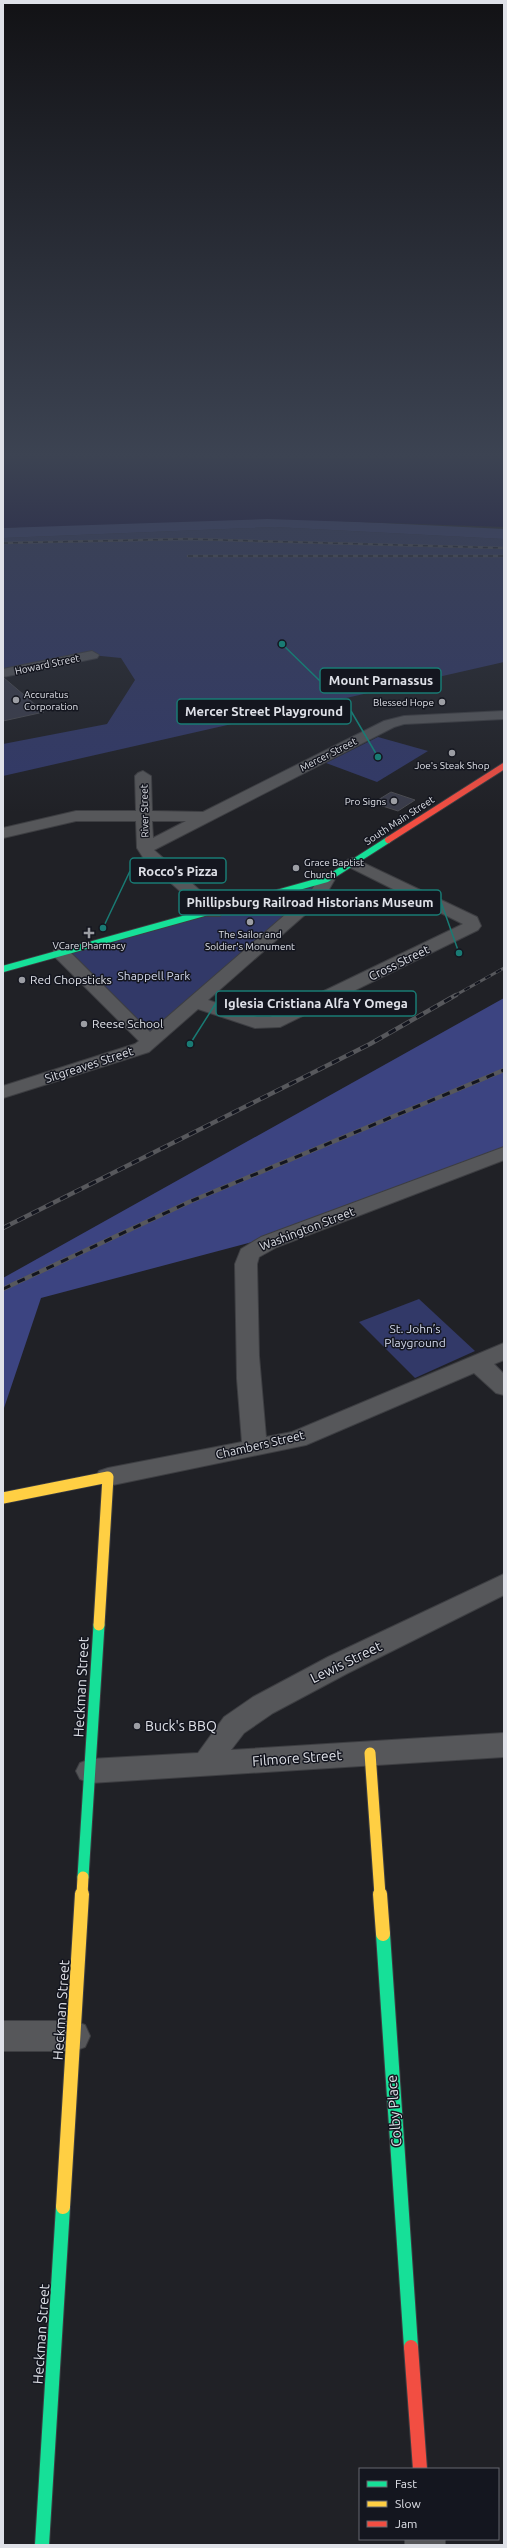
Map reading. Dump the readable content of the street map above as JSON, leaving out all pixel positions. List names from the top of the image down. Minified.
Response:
{"streets":{"street":["Howard Street","Mercer Street","River Street","South Main Street","Cross Street","Sitgreaves Street","Washington Street","Chambers Street","Lewis Street","Heckman Street","Filmore Street","Colby Place"]},"crossings":[["Mercer Street","River Street"],["River Street","South Main Street"],["South Main Street","Cross Street"],["South Main Street","Sitgreaves Street"],["Cross Street","Sitgreaves Street"],["Washington Street","Chambers Street"],["Chambers Street","Heckman Street"],["Lewis Street","Filmore Street"],["Heckman Street","Filmore Street"],["Filmore Street","Colby Place"]],"parks":["Shappell Park","St. John’s Playground"],"places":{"other":["Mount Parnassus","Accuratus Corporation","Blessed Hope","Joe's Steak Shop","Mercer Street Playground","Pro Signs","Grace Baptist Church","The Sailor and Soldier's Monument","Rocco's Pizza","Phillipsburg Railroad Historians Museum","Red Chopsticks","Reese School","Iglesia Cristiana Alfa Y Omega","Buck's BBQ"],"health":["VCare Pharmacy"]},"legend":["Fast","Slow","Jam"]}
